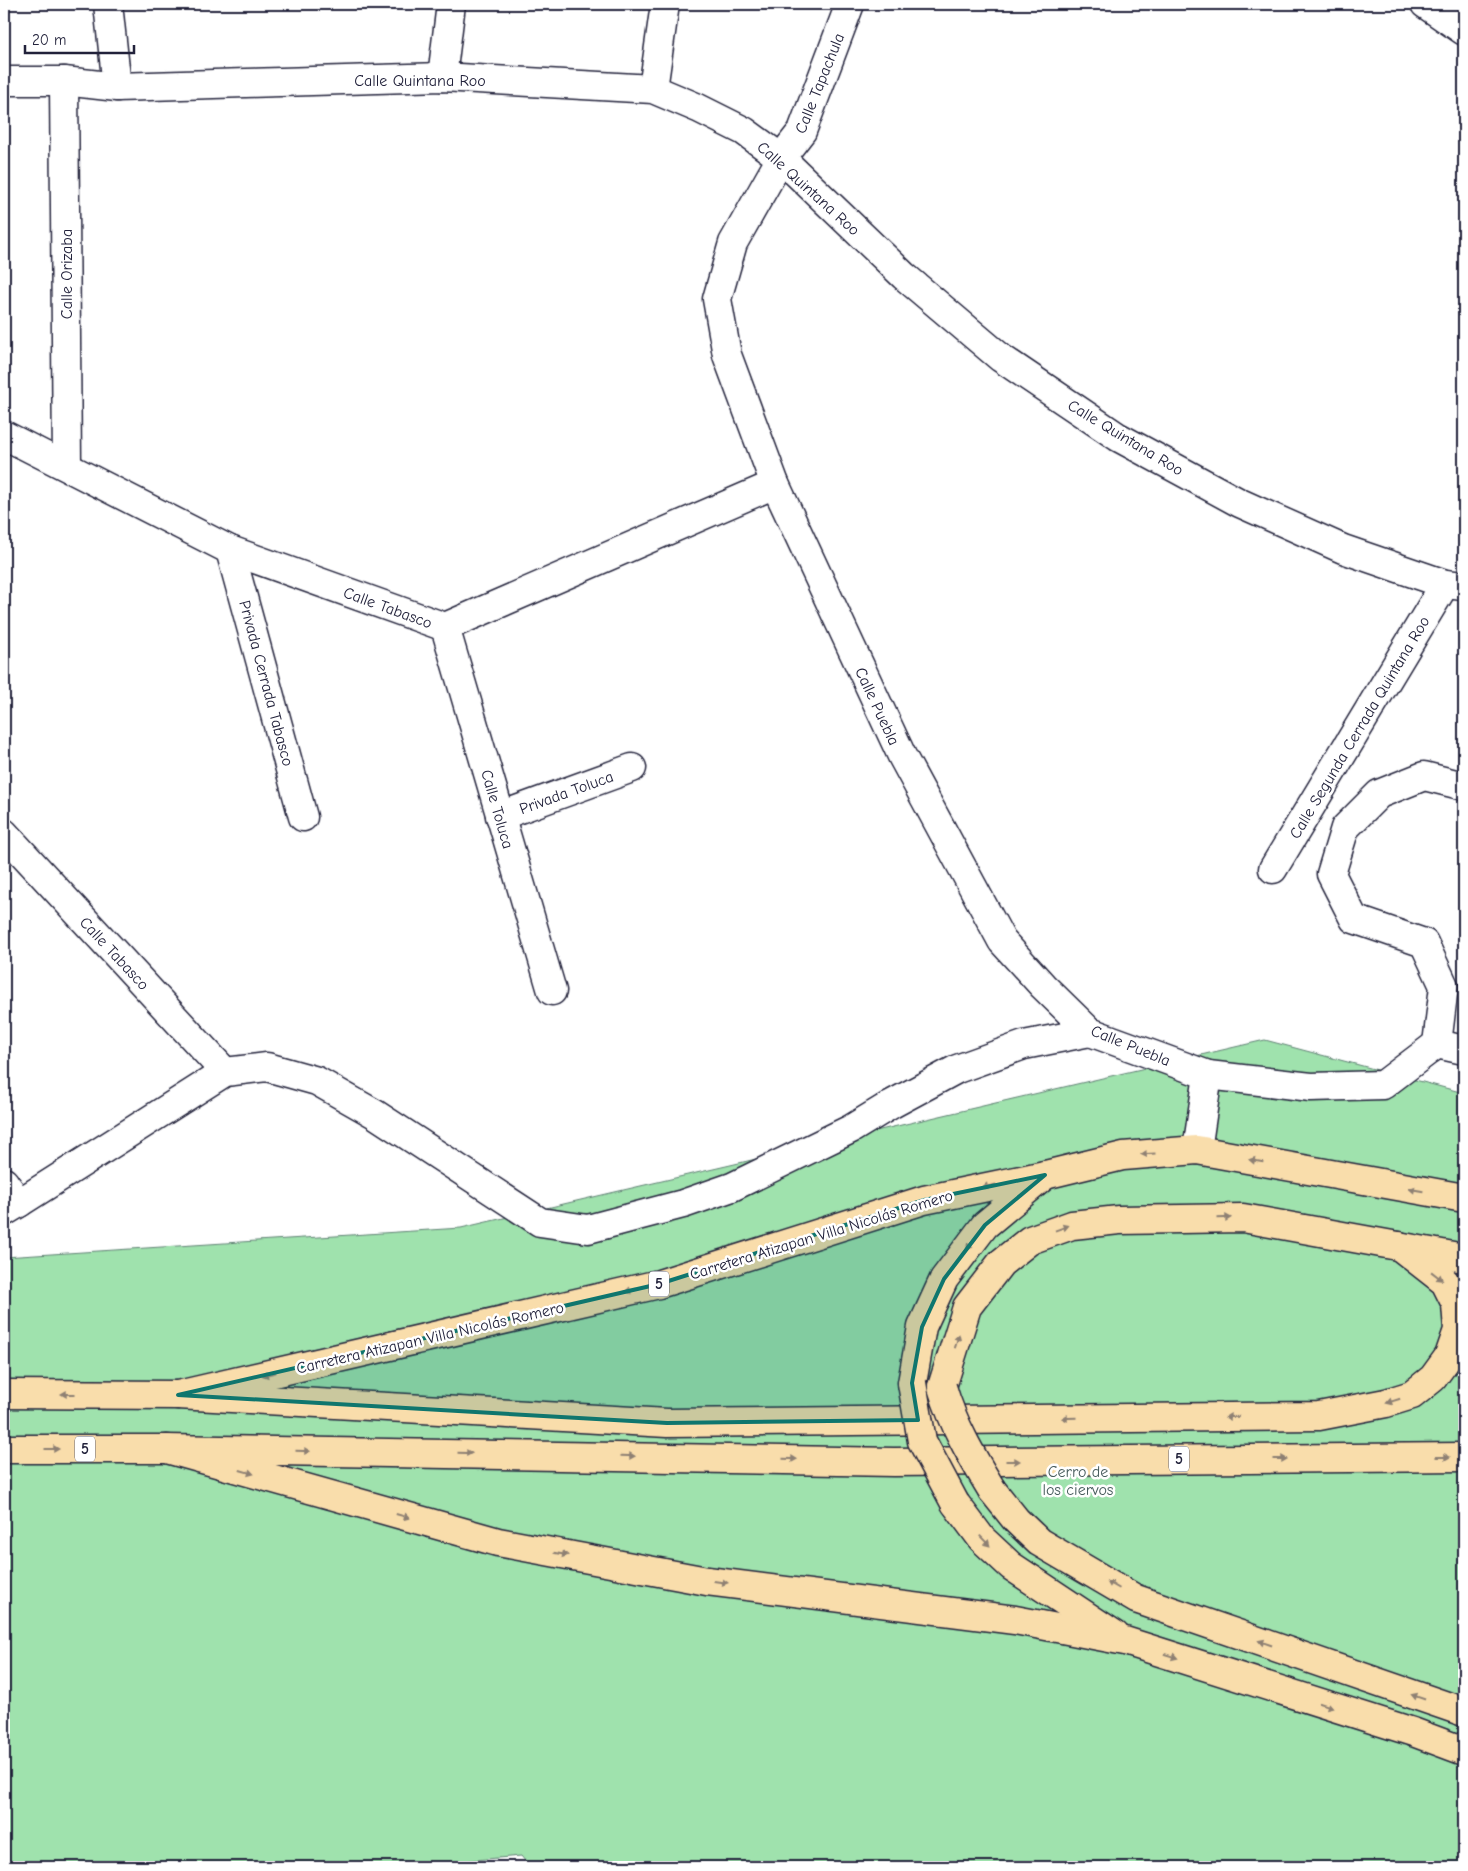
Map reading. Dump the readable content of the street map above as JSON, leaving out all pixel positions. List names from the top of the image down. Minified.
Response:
{"streets":{"main road":["Carretera Atizapan Villa Nicolás Romero","5"],"street":["Calle Quintana Roo","Calle Tapachula","Calle Orizaba","Calle Tabasco","Privada Cerrada Tabasco","Calle Puebla","Calle Segunda Cerrada Quintana Roo","Privada Toluca","Calle Toluca"]},"crossings":[["Calle Quintana Roo","Calle Tapachula"],["Calle Quintana Roo","Calle Orizaba"],["Calle Quintana Roo","Calle Puebla"],["Calle Quintana Roo","Calle Segunda Cerrada Quintana Roo"],["Calle Tapachula","Calle Puebla"],["Calle Orizaba","Calle Tabasco"],["Calle Tabasco","Privada Cerrada Tabasco"],["Calle Tabasco","Calle Puebla"],["Calle Tabasco","Calle Toluca"],["Privada Toluca","Calle Toluca"]],"parks":["Cerro de los ciervos"],"scale_bar":"20 m"}
